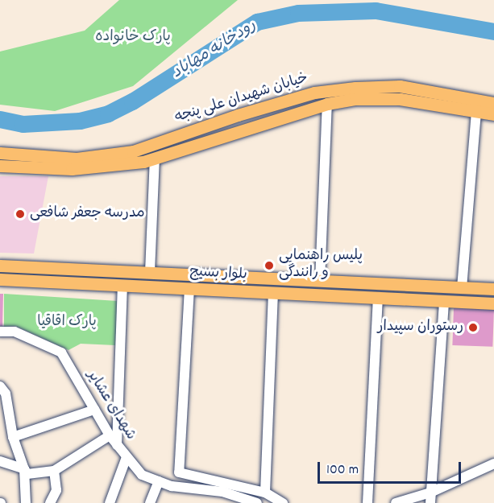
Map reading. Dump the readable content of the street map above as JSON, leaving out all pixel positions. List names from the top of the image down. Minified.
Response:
{"streets":{"main road":["خیابان شهیدان علی پنجه","بلوار بسیج"],"street":["شهدای عشایر"]},"water":["رودخانه مهاباد"],"parks":["پارک خانواده","پارک اقاقیا"],"places":["مدرسه جعفر شافعی","پلیس راهنمایی و رانندگی","رستوران سپیدار"],"scale_bar":"100 m"}
